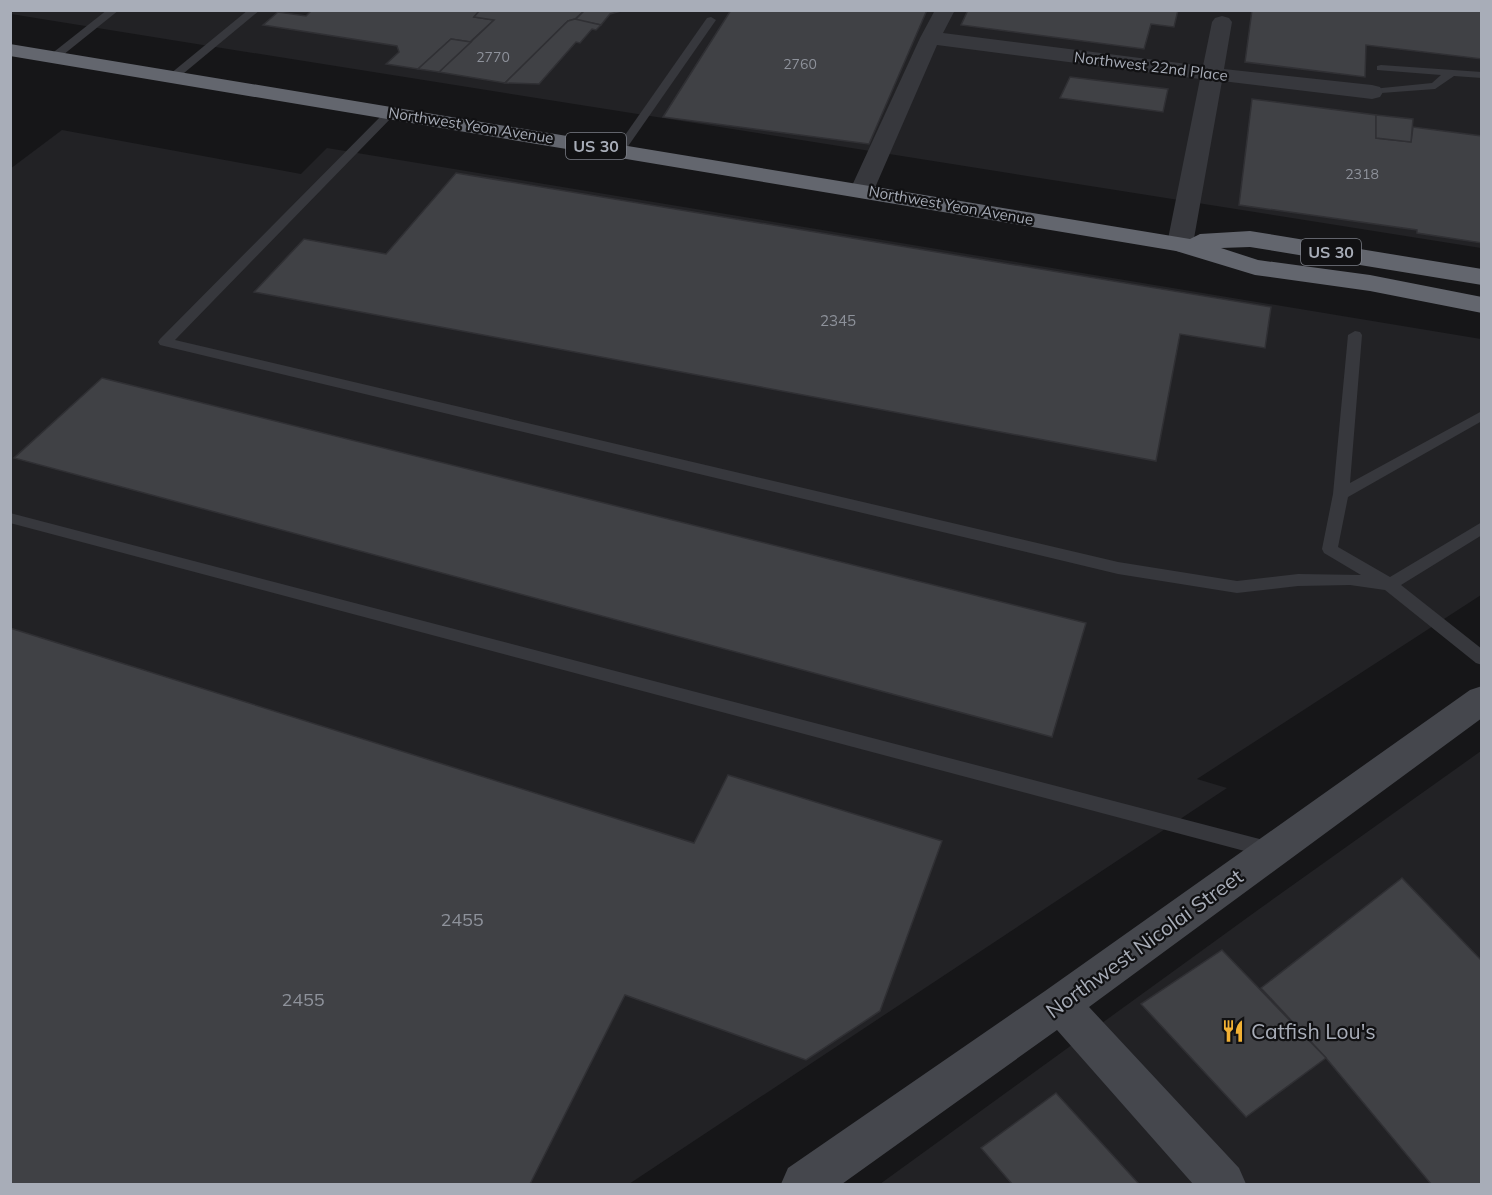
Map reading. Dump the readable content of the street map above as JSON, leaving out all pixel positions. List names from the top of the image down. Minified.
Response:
{"streets":{"highway":["Northwest Yeon Avenue","US 30"],"street":["Northwest 22nd Place","Northwest Nicolai Street"]},"places":{"restaurant":["Catfish Lou's"]},"house_numbers":["2770","2760","2318","2345","2455","2455"]}
